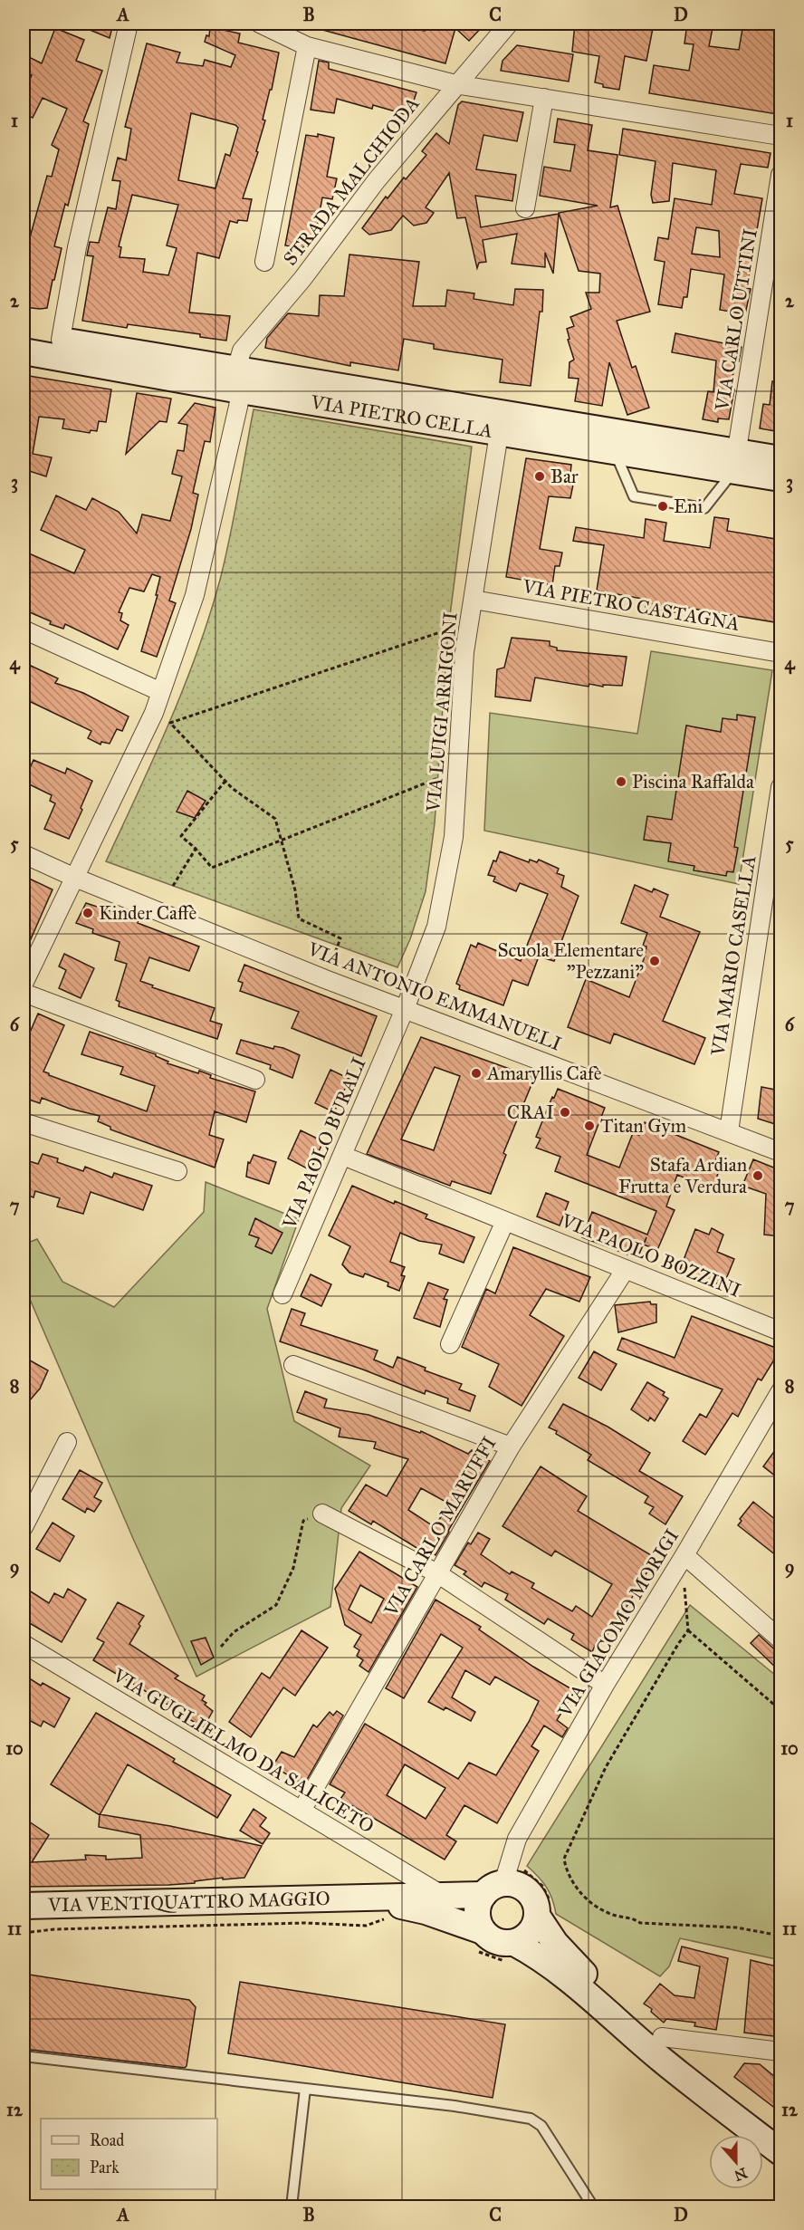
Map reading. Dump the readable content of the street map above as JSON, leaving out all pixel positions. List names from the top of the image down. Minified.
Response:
{"streets":{"main road":["VIA PIETRO CELLA","VIA VENTIQUATTRO MAGGIO"],"street":["STRADA MALCHIODA","VIA CARLO UTTINI","VIA PIETRO CASTAGNA","VIA LUIGI ARRIGONI","VIA MARIO CASELLA","VIA ANTONIO EMMANUELI","VIA PAOLO BURALI","VIA PAOLO BOZZINI","VIA CARLO MARUFFI","VIA GIACOMO MORIGI","VIA GUGLIELMO DA SALICETO"]},"crossings":[["STRADA MALCHIODA","VIA PIETRO CELLA"],["STRADA MALCHIODA","VIA ANTONIO EMMANUELI"],["VIA CARLO UTTINI","VIA PIETRO CELLA"],["VIA PIETRO CELLA","VIA LUIGI ARRIGONI"],["VIA PIETRO CASTAGNA","VIA LUIGI ARRIGONI"],["VIA LUIGI ARRIGONI","VIA ANTONIO EMMANUELI"],["VIA LUIGI ARRIGONI","VIA PAOLO BURALI"],["VIA MARIO CASELLA","VIA ANTONIO EMMANUELI"],["VIA ANTONIO EMMANUELI","VIA PAOLO BURALI"],["VIA PAOLO BURALI","VIA PAOLO BOZZINI"],["VIA PAOLO BOZZINI","VIA CARLO MARUFFI"],["VIA CARLO MARUFFI","VIA GUGLIELMO DA SALICETO"],["VIA GIACOMO MORIGI","VIA VENTIQUATTRO MAGGIO"],["VIA GUGLIELMO DA SALICETO","VIA VENTIQUATTRO MAGGIO"]],"places":["Bar","Eni","Piscina Raffalda","Kinder Caffè","Scuola Elementare \"Pezzani\"","Amaryllis Cafè","CRAI","Titan Gym","Stafa Ardian Frutta e Verdura"],"legend":["Road","Park"],"north":"bottom","grid":{"columns":["A","B","C","D"],"rows":["1","2","3","4","5","6","7","8","9","10","11","12"]}}
